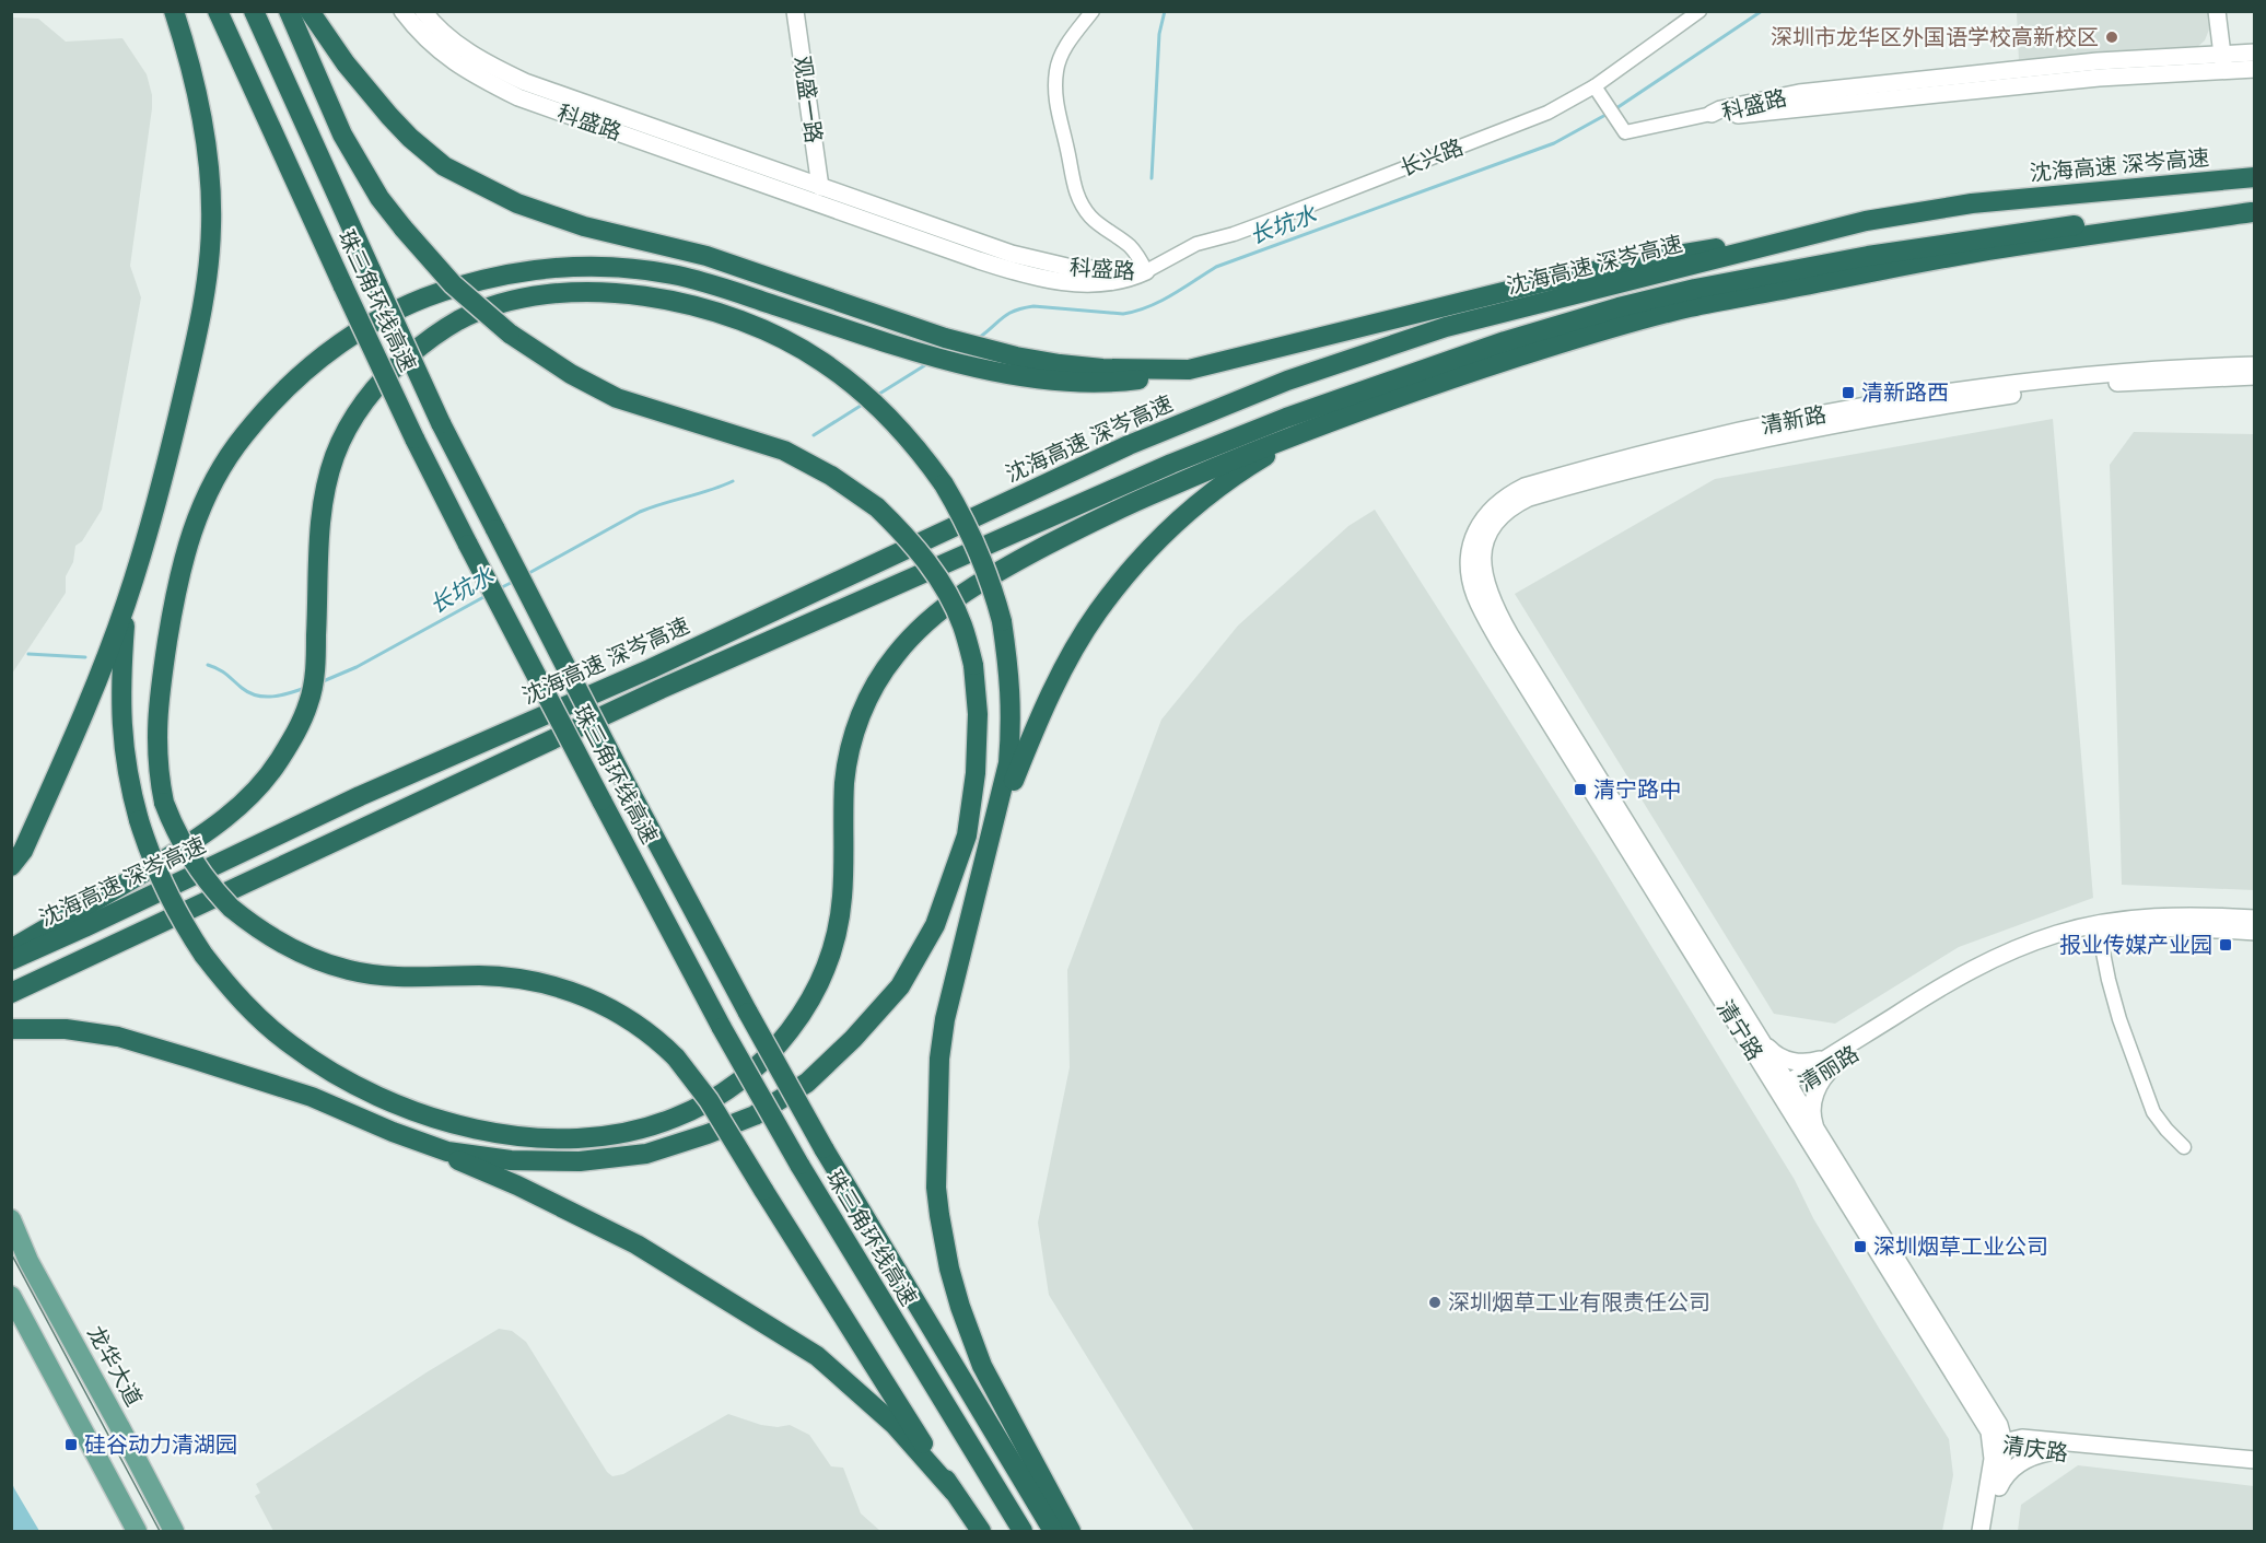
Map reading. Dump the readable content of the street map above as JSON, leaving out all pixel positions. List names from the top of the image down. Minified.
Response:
{"streets":{"highway":["沈海高速 深岑高速","珠三角环线高速"],"main road":["龙华大道"],"street":["观盛一路","科盛路","长兴路","清新路","清宁路","清丽路","清庆路"]},"crossings":[["观盛一路","科盛路"],["科盛路","长兴路"],["清新路","清宁路"],["清宁路","清丽路"],["清宁路","清庆路"]],"water":["长坑水"],"places":{"other":["深圳市龙华区外国语学校高新校区","深圳烟草工业有限责任公司"],"transit":["清新路西","清宁路中","报业传媒产业园","深圳烟草工业公司","硅谷动力清湖园"]}}
